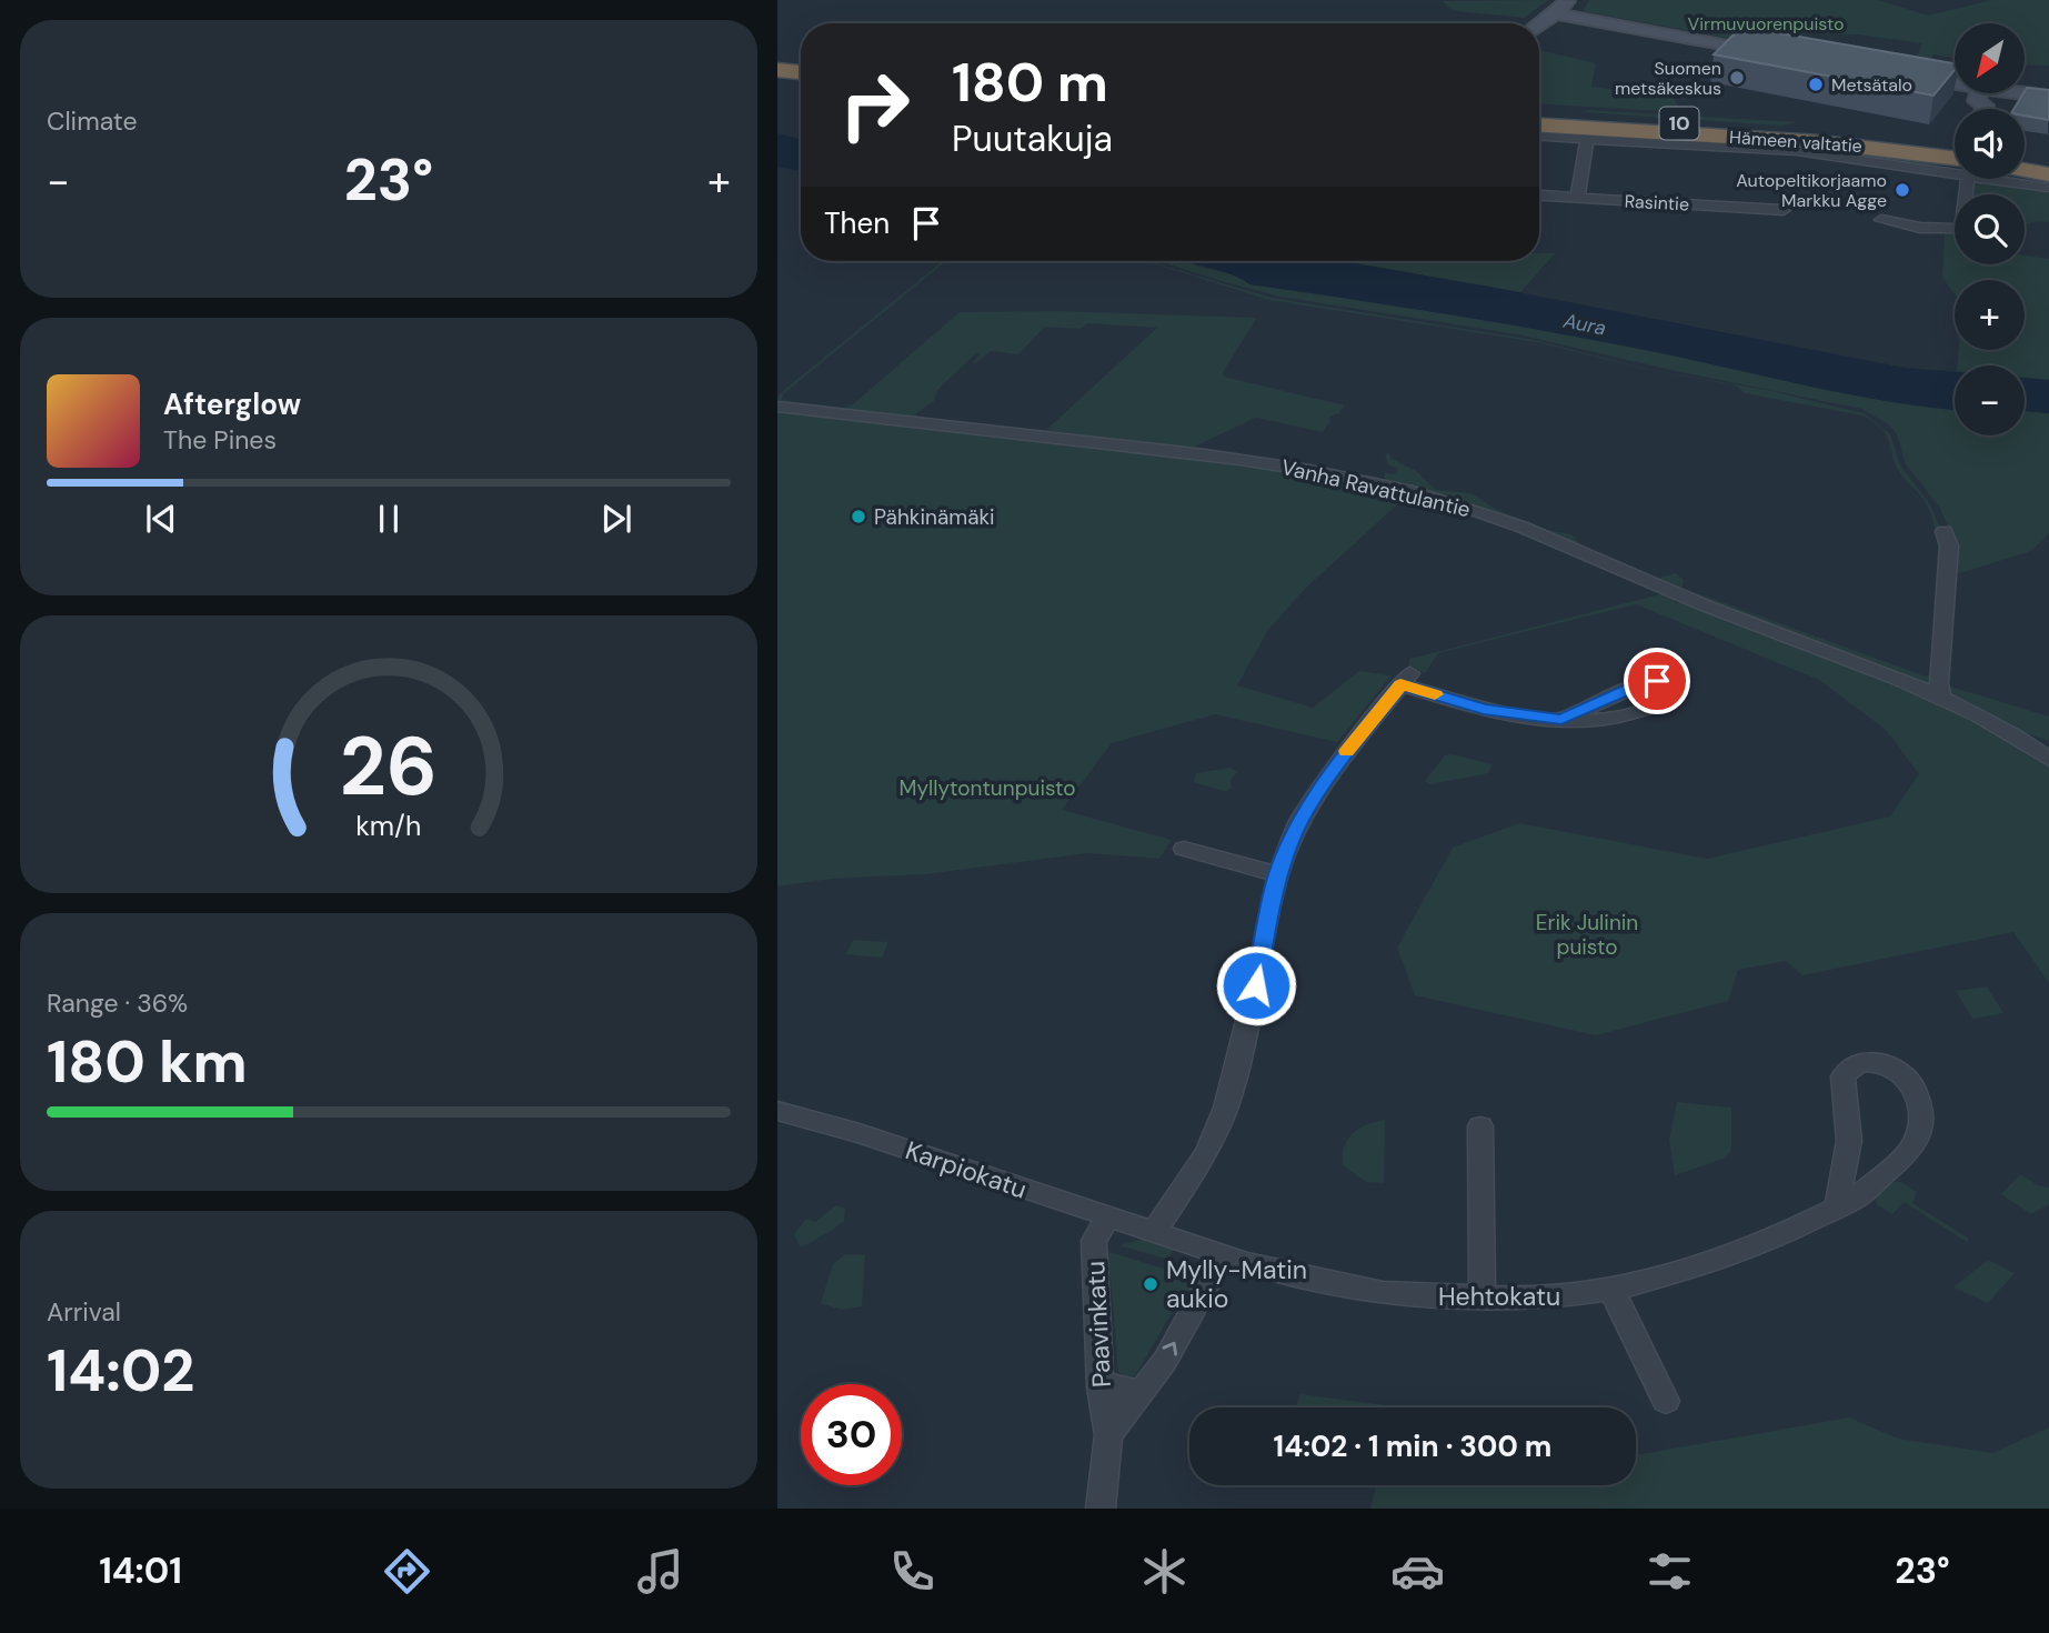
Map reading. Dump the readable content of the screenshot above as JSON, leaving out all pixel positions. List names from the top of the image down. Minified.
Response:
{"streets":{"highway":["10","Hämeen valtatie"],"street":["Rasintie","Vanha Ravattulantie","Karpiokatu","Hehtokatu","Paavinkatu"]},"crossings":[["Karpiokatu","Hehtokatu"],["Karpiokatu","Paavinkatu"],["Hehtokatu","Paavinkatu"]],"water":["Aura"],"parks":["Virmuvuorenpuisto","Myllytontunpuisto","Erik Julinin puisto"],"places":["Suomen metsäkeskus","Metsätalo","Autopeltikorjaamo Markku Agge","Pähkinämäki","Mylly-Matin aukio"],"north":"bottom left","page":{"tile":["Climate",["Range · 36%","180 km"],["Arrival","14:02"]],"map_buttons":["+","−"],"turn":["180 m","Puutakuja"],"heat":["−","23°","+"],"then":"Then","song":["Afterglow","The Pines"],"limit":"30","trip":"14:02 · 1 min · 300 m","tabs":["14:01","23°"],"gauge":["26","km/h"]}}
